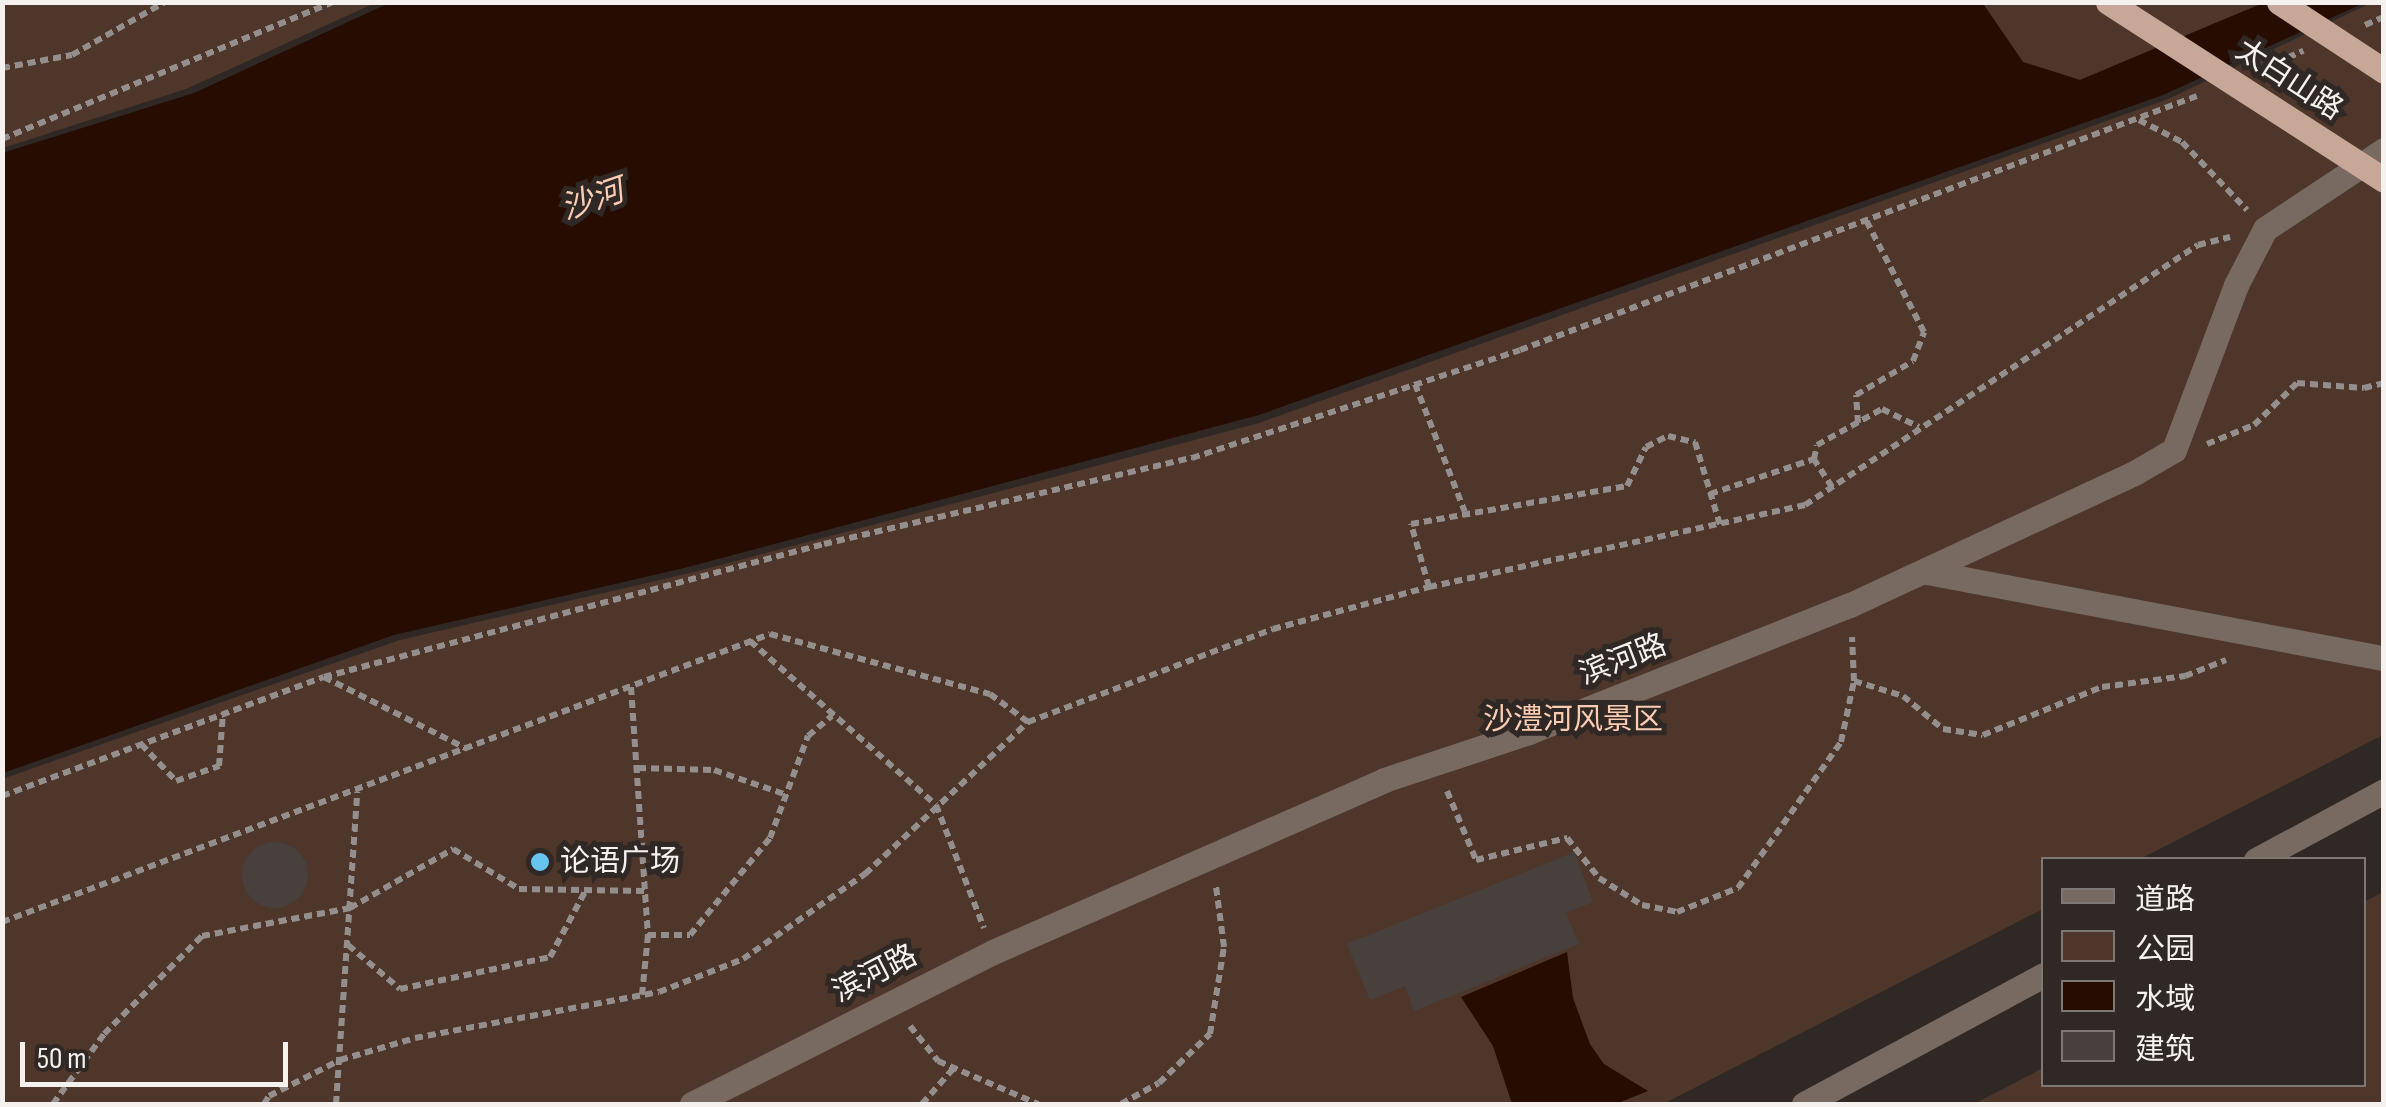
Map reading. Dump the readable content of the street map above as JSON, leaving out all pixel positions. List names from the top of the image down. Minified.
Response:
{"streets":{"main road":["太白山路"],"street":["滨河路"]},"water":["沙河"],"parks":["沙澧河风景区"],"places":["论语广场"],"legend":["道路","公园","水域","建筑"],"scale_bar":"50 m"}
